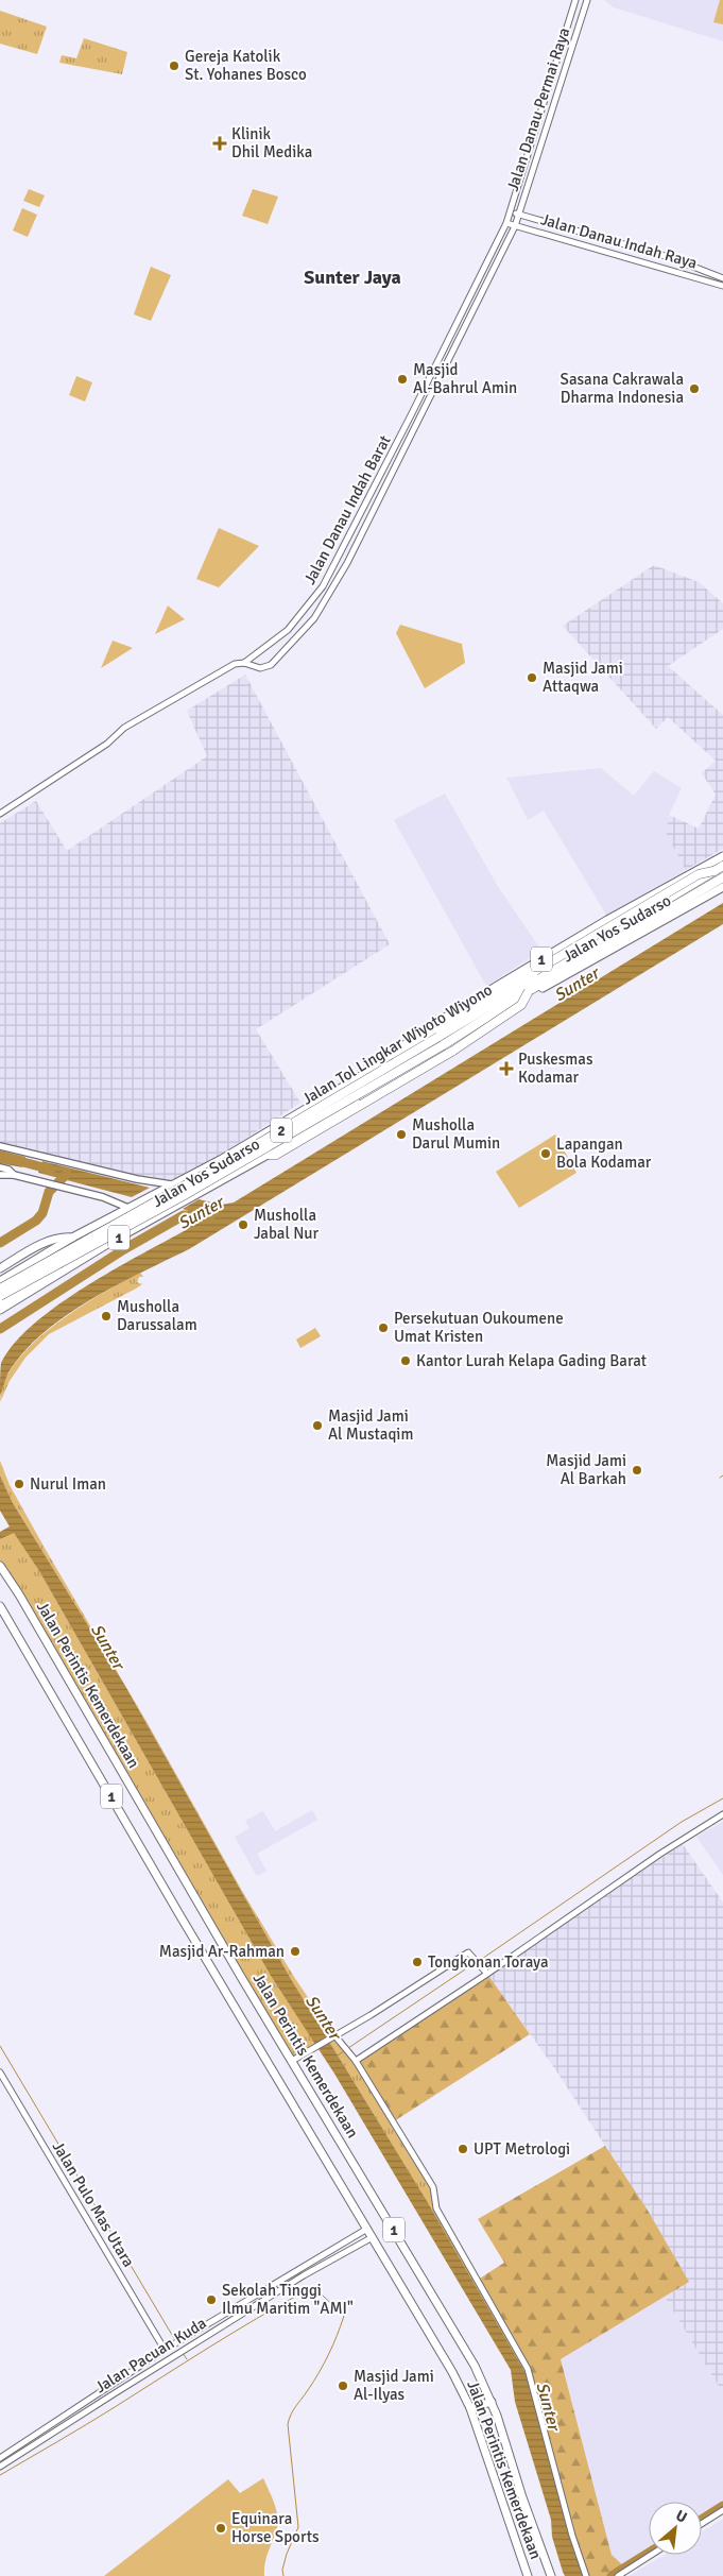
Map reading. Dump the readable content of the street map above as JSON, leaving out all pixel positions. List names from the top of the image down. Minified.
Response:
{"streets":{"highway":["Jalan Yos Sudarso","1","Jalan Tol Lingkar Wiyoto Wiyono","2","Jalan Perintis Kemerdekaan"],"street":["Jalan Danau Permai Raya","Jalan Danau Indah Raya","Jalan Danau Indah Barat","Jalan Pulo Mas Utara","Jalan Pacuan Kuda"]},"crossings":[["Jalan Danau Permai Raya","Jalan Danau Indah Raya"],["Jalan Danau Permai Raya","Jalan Danau Indah Barat"],["Jalan Danau Indah Raya","Jalan Danau Indah Barat"],["Jalan Yos Sudarso","Jalan Tol Lingkar Wiyoto Wiyono"],["Jalan Perintis Kemerdekaan","Jalan Pacuan Kuda"]],"districts":["Sunter Jaya"],"water":["Sunter"],"places":{"other":["Gereja Katolik St. Yohanes Bosco","Masjid Al-Bahrul Amin","Sasana Cakrawala Dharma Indonesia","Masjid Jami Attaqwa","Musholla Darul Mumin","Lapangan Bola Kodamar","Musholla Jabal Nur","Musholla Darussalam","Persekutuan Oukoumene Umat Kristen","Kantor Lurah Kelapa Gading Barat","Masjid Jami Al Mustaqim","Masjid Jami Al Barkah","Nurul Iman","Masjid Ar-Rahman","Tongkonan Toraya","UPT Metrologi","Sekolah Tinggi Ilmu Maritim \"AMI\"","Masjid Jami Al-Ilyas","Equinara Horse Sports"],"health":["Klinik Dhil Medika","Puskesmas Kodamar"]},"north":"top right"}
